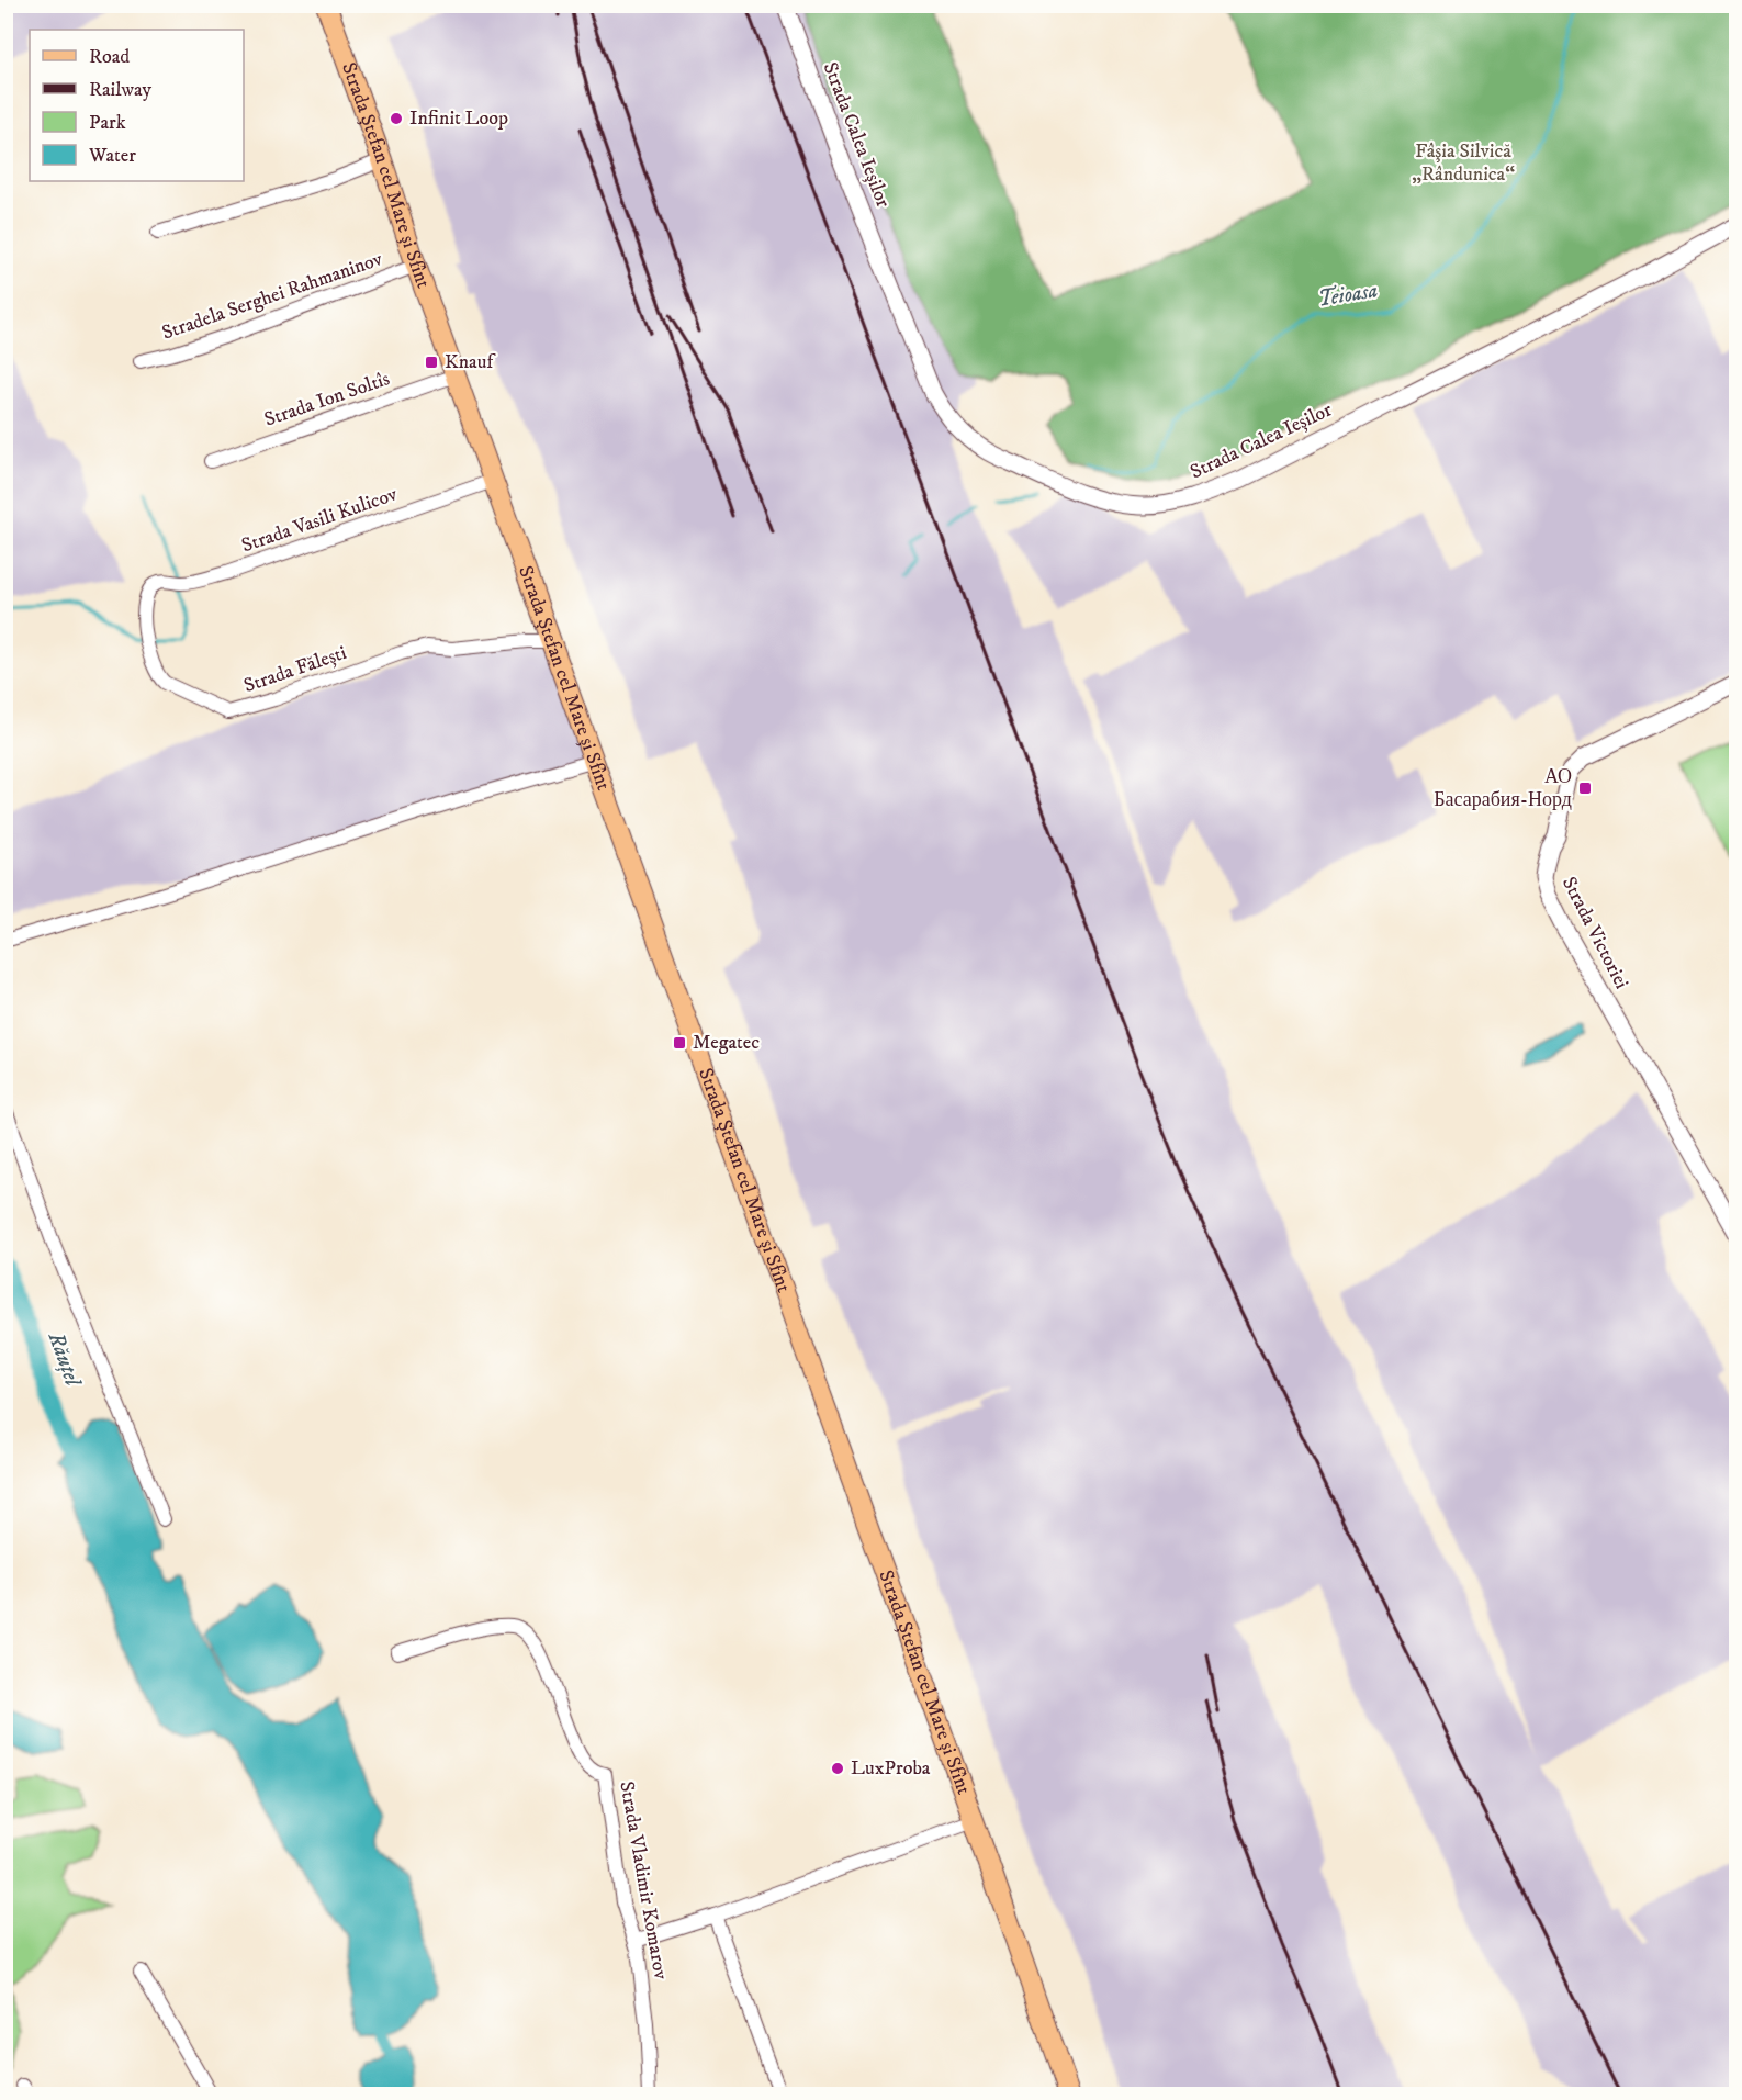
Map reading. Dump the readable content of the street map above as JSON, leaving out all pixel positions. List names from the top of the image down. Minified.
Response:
{"streets":{"main road":["Strada Ștefan cel Mare și Sfînt"],"street":["Strada Calea Ieșilor","Stradela Serghei Rahmaninov","Strada Ion Soltîs","Strada Vasili Kulicov","Strada Fălești","Strada Victoriei","Strada Vladimir Komarov"]},"crossings":[["Strada Ștefan cel Mare și Sfînt","Stradela Serghei Rahmaninov"],["Strada Ștefan cel Mare și Sfînt","Strada Ion Soltîs"],["Strada Ștefan cel Mare și Sfînt","Strada Vasili Kulicov"],["Strada Ștefan cel Mare și Sfînt","Strada Fălești"],["Strada Vasili Kulicov","Strada Fălești"]],"water":["Teioasa","Răuțel"],"parks":["Fâşia Silvică „Rândunica“"],"places":{"other":["Infinit Loop","LuxProba"],"transit":["Knauf","АО Басарабия-Норд","Megatec"]},"legend":["Road","Railway","Park","Water"]}
